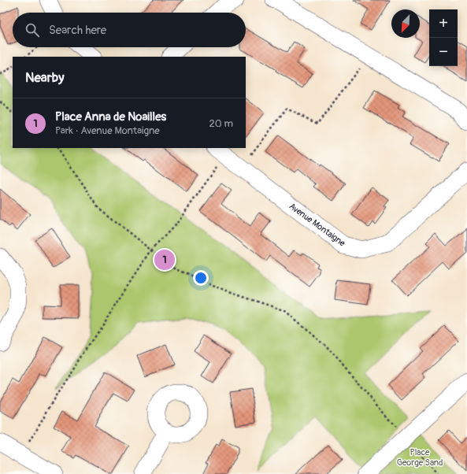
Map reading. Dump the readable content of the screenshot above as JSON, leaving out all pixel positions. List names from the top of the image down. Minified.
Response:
{"streets":{"street":["Avenue Montaigne"]},"parks":["Place George Sand"],"north":"bottom left","page":{"map_buttons":["+","−"],"search":"Search here","heading":"Nearby","list":[{"mark":"1","name":"Place Anna de Noailles","note":"Park · Avenue Montaigne","value":"20 m"}],"pins":"1"}}
